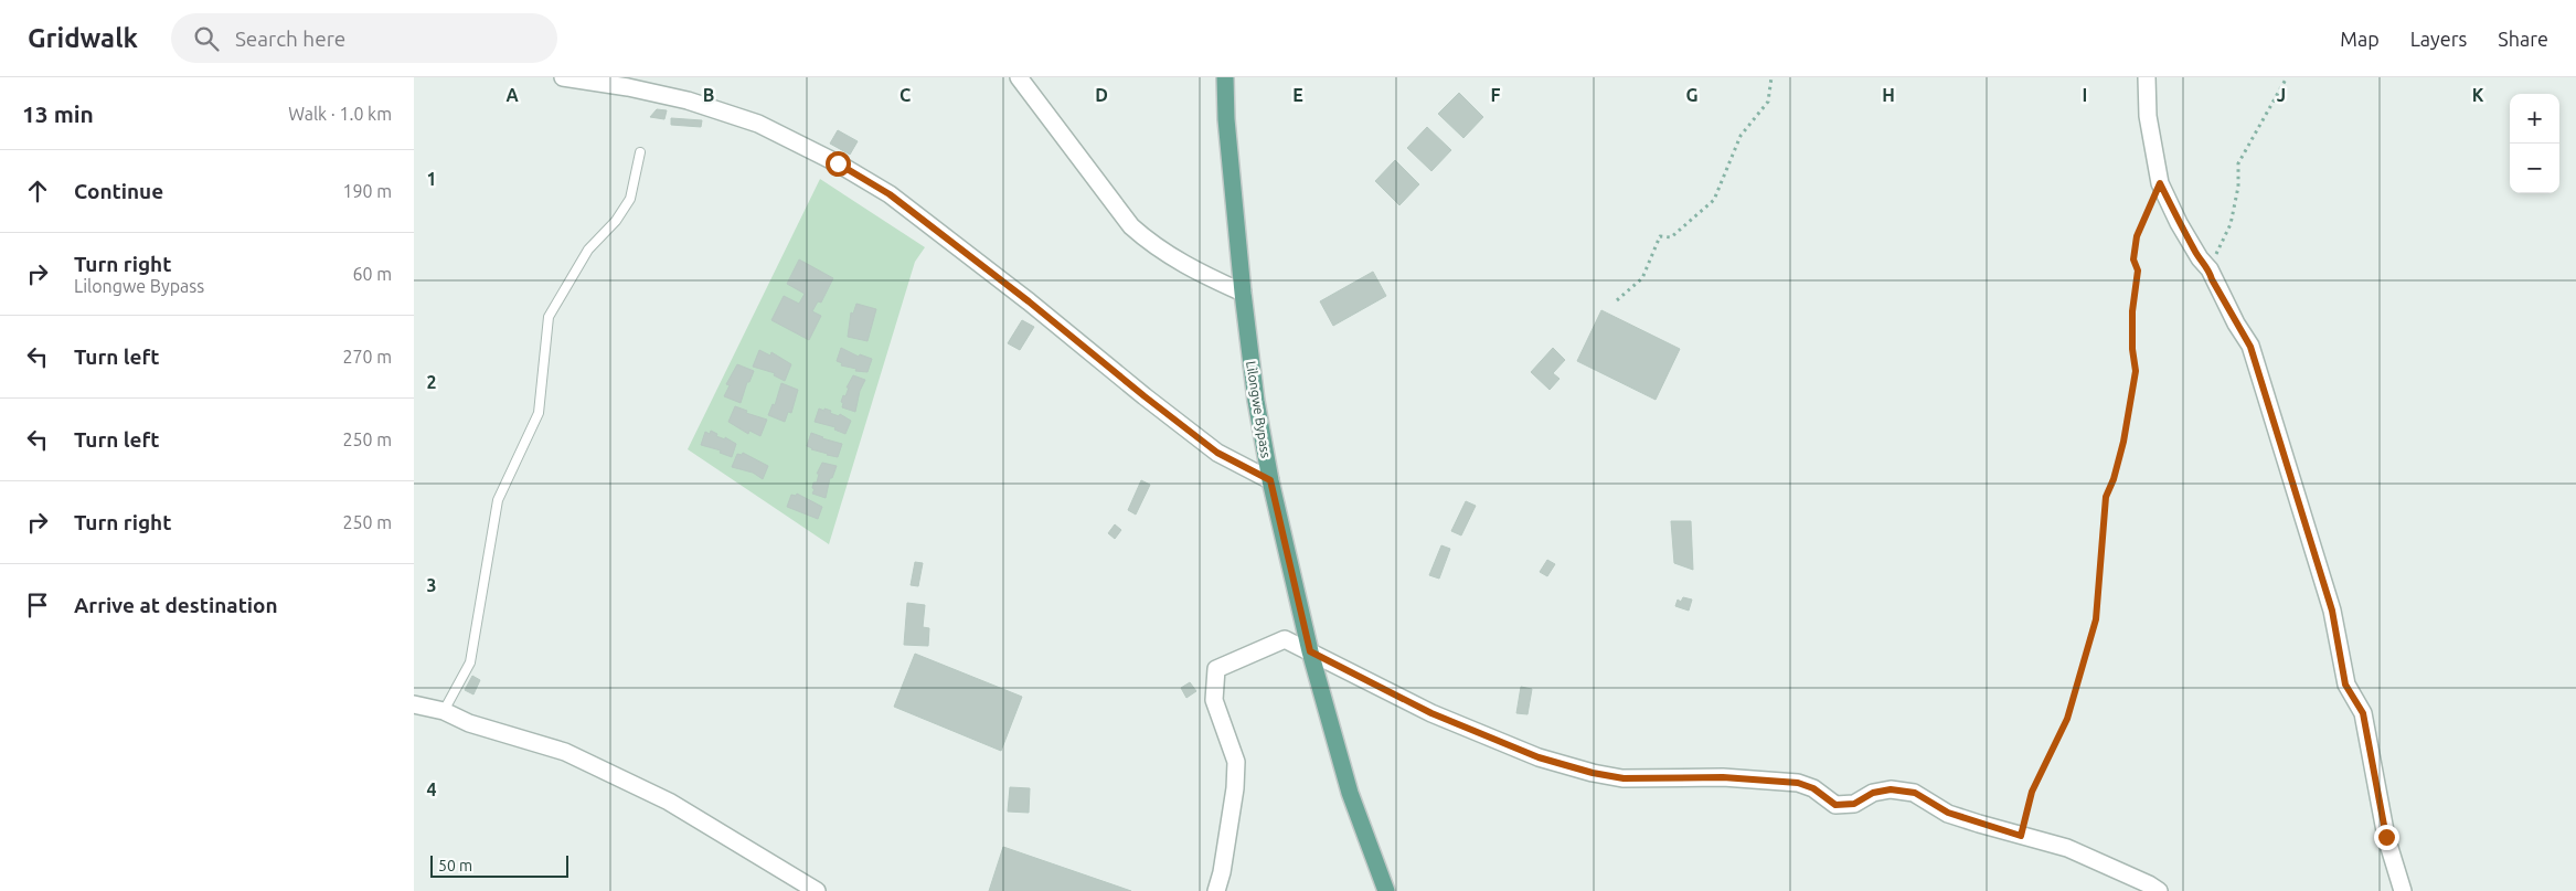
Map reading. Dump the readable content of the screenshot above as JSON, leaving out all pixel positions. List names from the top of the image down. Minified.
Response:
{"streets":{"main road":["Lilongwe Bypass"]},"scale_bar":"50 m","page":{"header":"Gridwalk","search":"Search here","nav":["Map","Layers","Share"],"heading":["13 min","Walk · 1.0 km"],"map_buttons":["+","−"],"list":[["Continue","190 m"],["Turn right","Lilongwe Bypass","60 m"],["Turn left","270 m"],["Turn left","250 m"],["Turn right","250 m"],"Arrive at destination"],"scale":"50 m"},"grid":{"columns":["A","B","C","D","E","F","G","H","I","J","K"],"rows":["1","2","3","4"]}}
